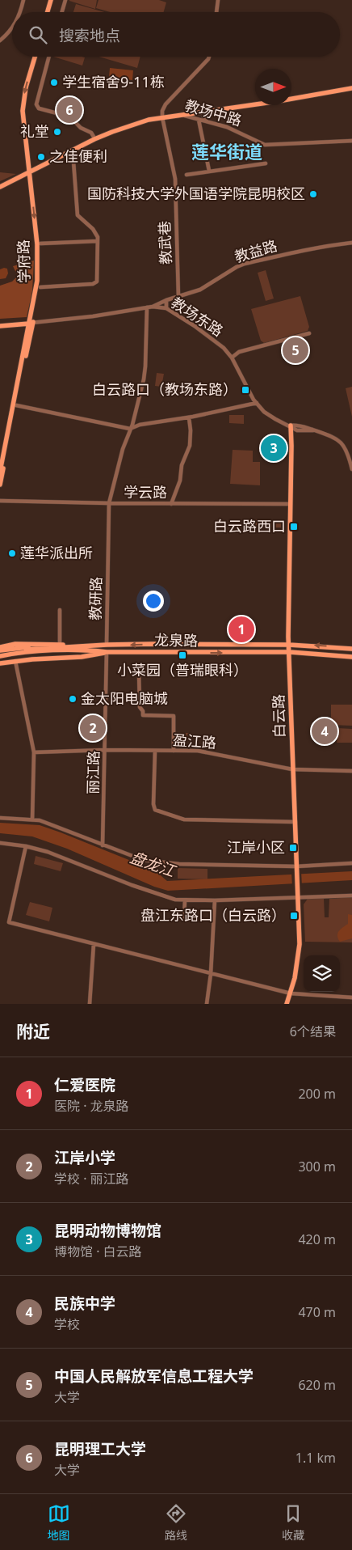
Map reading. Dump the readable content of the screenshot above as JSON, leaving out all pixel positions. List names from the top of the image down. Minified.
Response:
{"streets":{"main road":["教场中路","学府路","龙泉路","白云路"],"street":["教武巷","教益路","教场东路","学云路","教研路","盈江路","丽江路"]},"crossings":[["教场中路","教武巷"],["教场中路","学府路"],["教武巷","教益路"],["教益路","教场东路"],["学府路","教场东路"],["教场东路","教研路"],["教场东路","白云路"],["学云路","教研路"],["学云路","白云路"],["教研路","龙泉路"],["龙泉路","白云路"],["龙泉路","丽江路"],["白云路","盈江路"],["盈江路","丽江路"]],"one_way":["学府路"],"districts":["莲华街道"],"water":["盘龙江"],"places":{"other":["学生宿舍9-11栋","礼堂","之佳便利","国防科技大学外国语学院昆明校区","莲华派出所","金太阳电脑城"],"transit":["白云路口（教场东路）","白云路西口","小菜园（普瑞眼科）","江岸小区","盘江东路口（白云路）"]},"north":"right","page":{"search":"搜索地点","pins":["6","5","3","1","2","4"],"heading":["附近","6个结果"],"list":[{"mark":"1","name":"仁爱医院","note":"医院 · 龙泉路","value":"200 m"},{"mark":"2","name":"江岸小学","note":"学校 · 丽江路","value":"300 m"},{"mark":"3","name":"昆明动物博物馆","note":"博物馆 · 白云路","value":"420 m"},{"mark":"4","name":"民族中学","note":"学校","value":"470 m"},{"mark":"5","name":"中国人民解放军信息工程大学","note":"大学","value":"620 m"},{"mark":"6","name":"昆明理工大学","note":"大学","value":"1.1 km"}],"nav":["地图","路线","收藏"]}}
